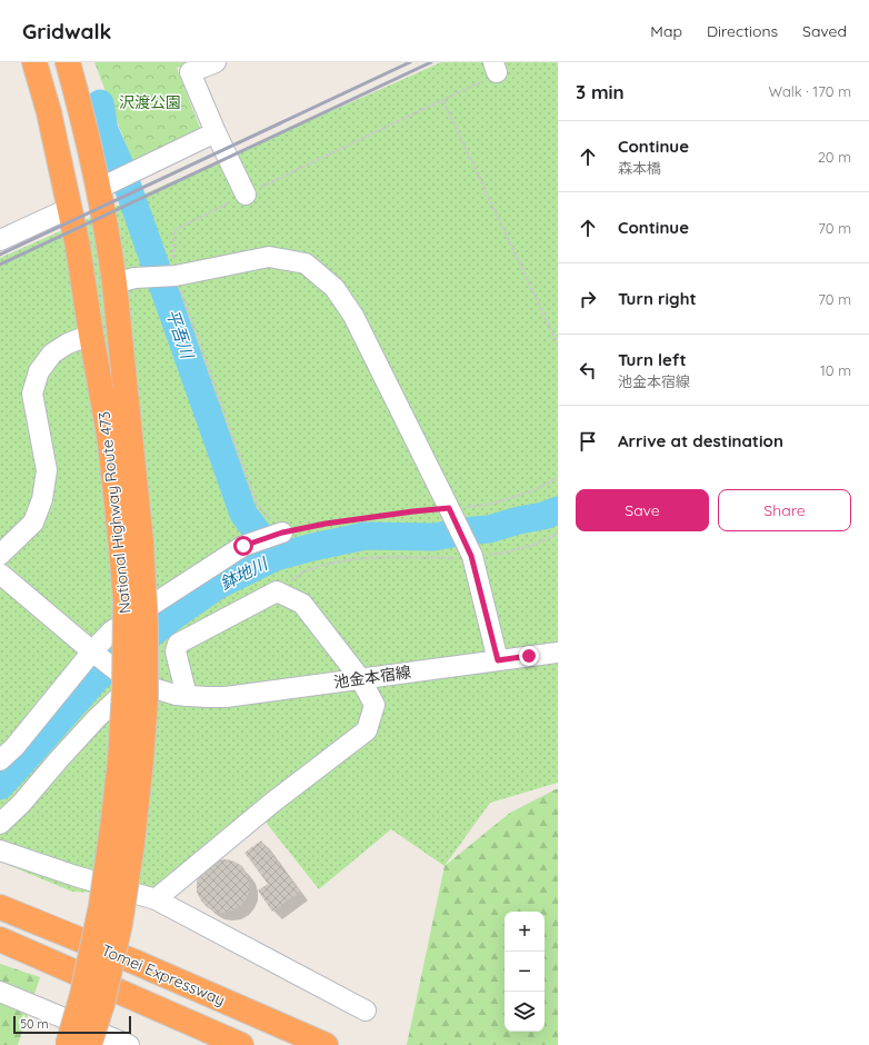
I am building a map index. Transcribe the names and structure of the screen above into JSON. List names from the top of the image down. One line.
{"streets":{"highway":["National Highway Route 473","Tomei Expressway"],"street":["池金本宿線"]},"water":["平吾川","鉢地川"],"parks":["沢渡公園"],"scale_bar":"50 m","page":{"header":"Gridwalk","nav":["Map","Directions","Saved"],"heading":["3 min","Walk · 170 m"],"list":[["Continue","森本橋","20 m"],["Continue","70 m"],["Turn right","70 m"],["Turn left","池金本宿線","10 m"],"Arrive at destination"],"buttons":["Save","Share"],"map_buttons":["+","−"],"scale":"50 m"}}
